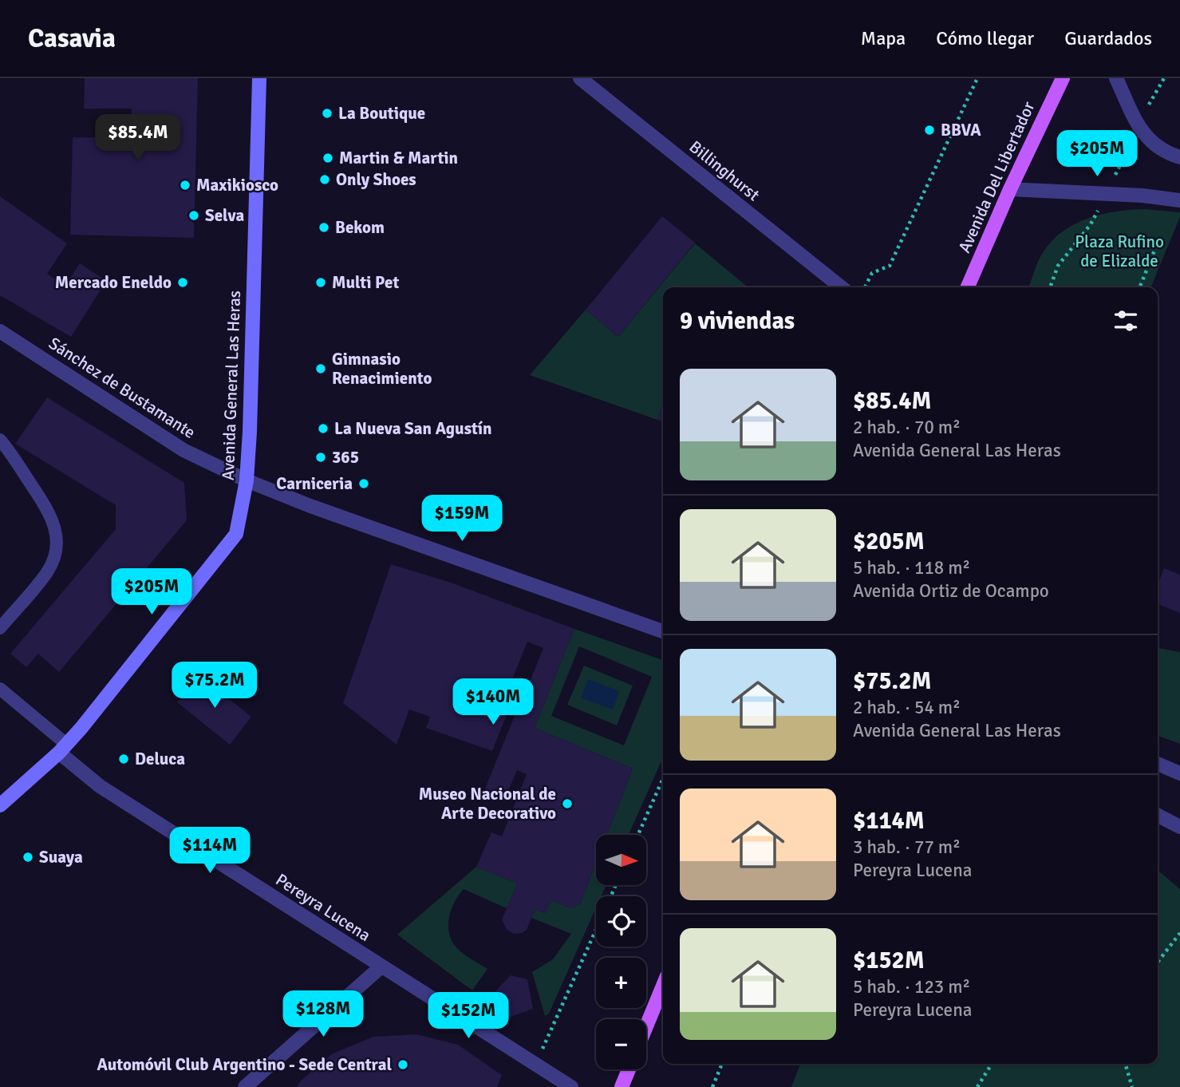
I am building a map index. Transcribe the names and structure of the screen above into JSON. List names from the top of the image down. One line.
{"streets":{"main road":["Avenida Del Libertador","Avenida General Las Heras"],"street":["Billinghurst","Sánchez de Bustamante","Pereyra Lucena"]},"crossings":[["Avenida General Las Heras","Sánchez de Bustamante"],["Avenida General Las Heras","Pereyra Lucena"]],"parks":["Plaza Rufino de Elizalde"],"places":["La Boutique","BBVA","Martin & Martin","Only Shoes","Maxikiosco","Selva","Bekom","Mercado Eneldo","Multi Pet","Gimnasio Renacimiento","La Nueva San Agustín","365","Carniceria","Deluca","Museo Nacional de Arte Decorativo","Suaya","Automóvil Club Argentino - Sede Central"],"north":"right","page":{"header":"Casavia","nav":["Mapa","Cómo llegar","Guardados"],"price":["$85.4M","$205M","$159M","$205M","$75.2M","$140M","$114M","$128M","$152M"],"heading":"9 viviendas","list":[{"name":"$85.4M","note":"2 hab. · 70 m² · Avenida General Las Heras"},{"name":"$205M","note":"5 hab. · 118 m² · Avenida Ortiz de Ocampo"},{"name":"$75.2M","note":"2 hab. · 54 m² · Avenida General Las Heras"},{"name":"$114M","note":"3 hab. · 77 m² · Pereyra Lucena"},{"name":"$152M","note":"5 hab. · 123 m² · Pereyra Lucena"}],"map_buttons":["+","−"]}}
